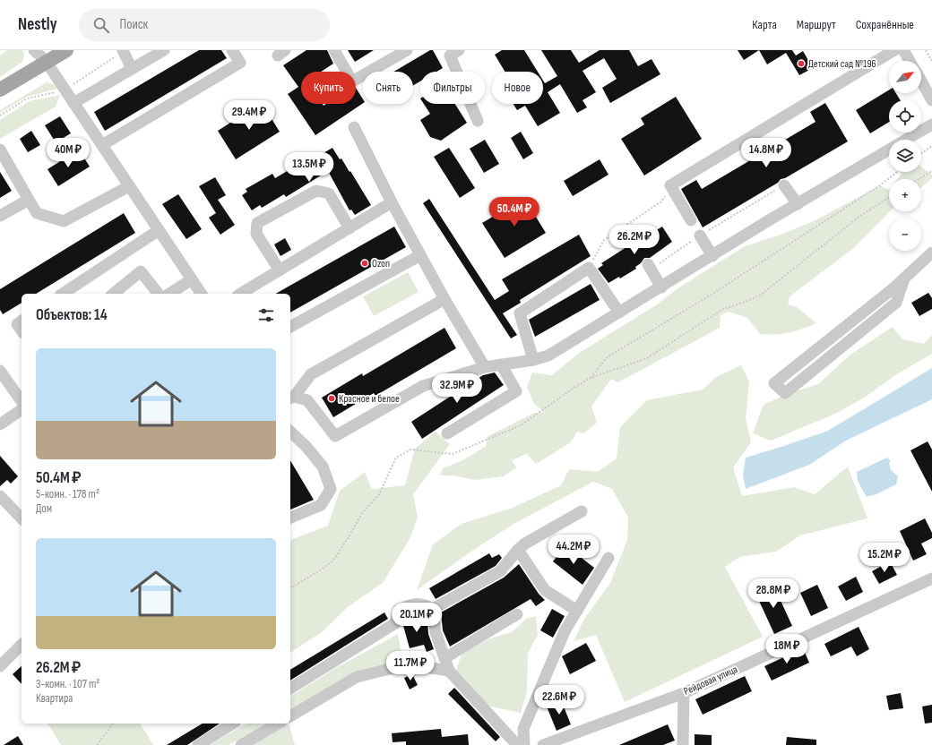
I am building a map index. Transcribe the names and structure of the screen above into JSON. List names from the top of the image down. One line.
{"streets":{"street":["Рейдовая улица"]},"places":["Детский сад №196","Ozon","Красное и белое"],"north":"top right","page":{"header":"Nestly","search":"Поиск","nav":["Карта","Маршрут","Сохранённые"],"map_buttons":["+","−"],"chip":["Купить","Снять","Фильтры","Новое"],"price":["29.4M ₽","40M ₽","14.8M ₽","13.5M ₽","50.4M ₽","26.2M ₽","32.9M ₽","44.2M ₽","15.2M ₽","28.8M ₽","20.1M ₽","18M ₽","11.7M ₽","22.6M ₽"],"heading":"Объектов: 14","list":[{"name":"50.4M ₽","note":"5-комн. · 178 m² · Дом"},{"name":"26.2M ₽","note":"3-комн. · 107 m² · Квартира"}]}}
